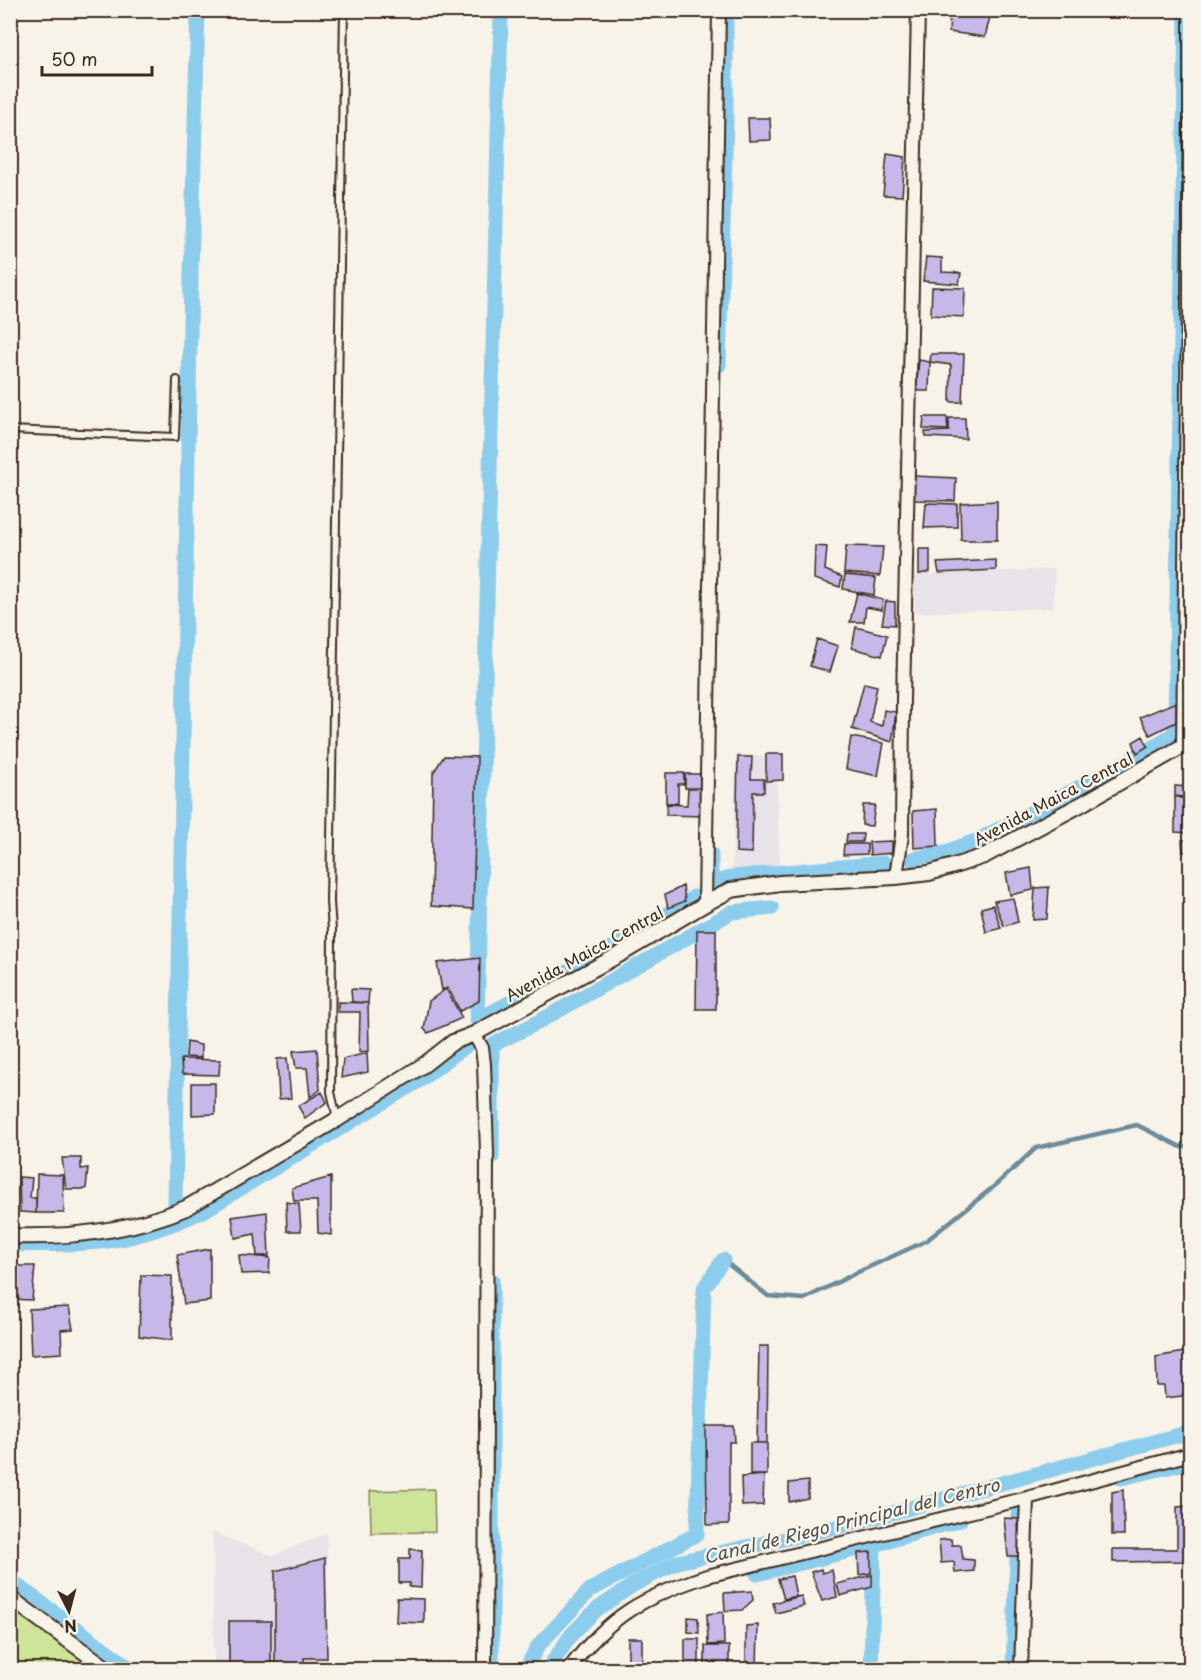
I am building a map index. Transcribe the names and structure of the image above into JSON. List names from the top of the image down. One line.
{"streets":{"street":["Avenida Maica Central"]},"water":["Canal de Riego Principal del Centro"],"scale_bar":"50 m","north":"bottom"}
